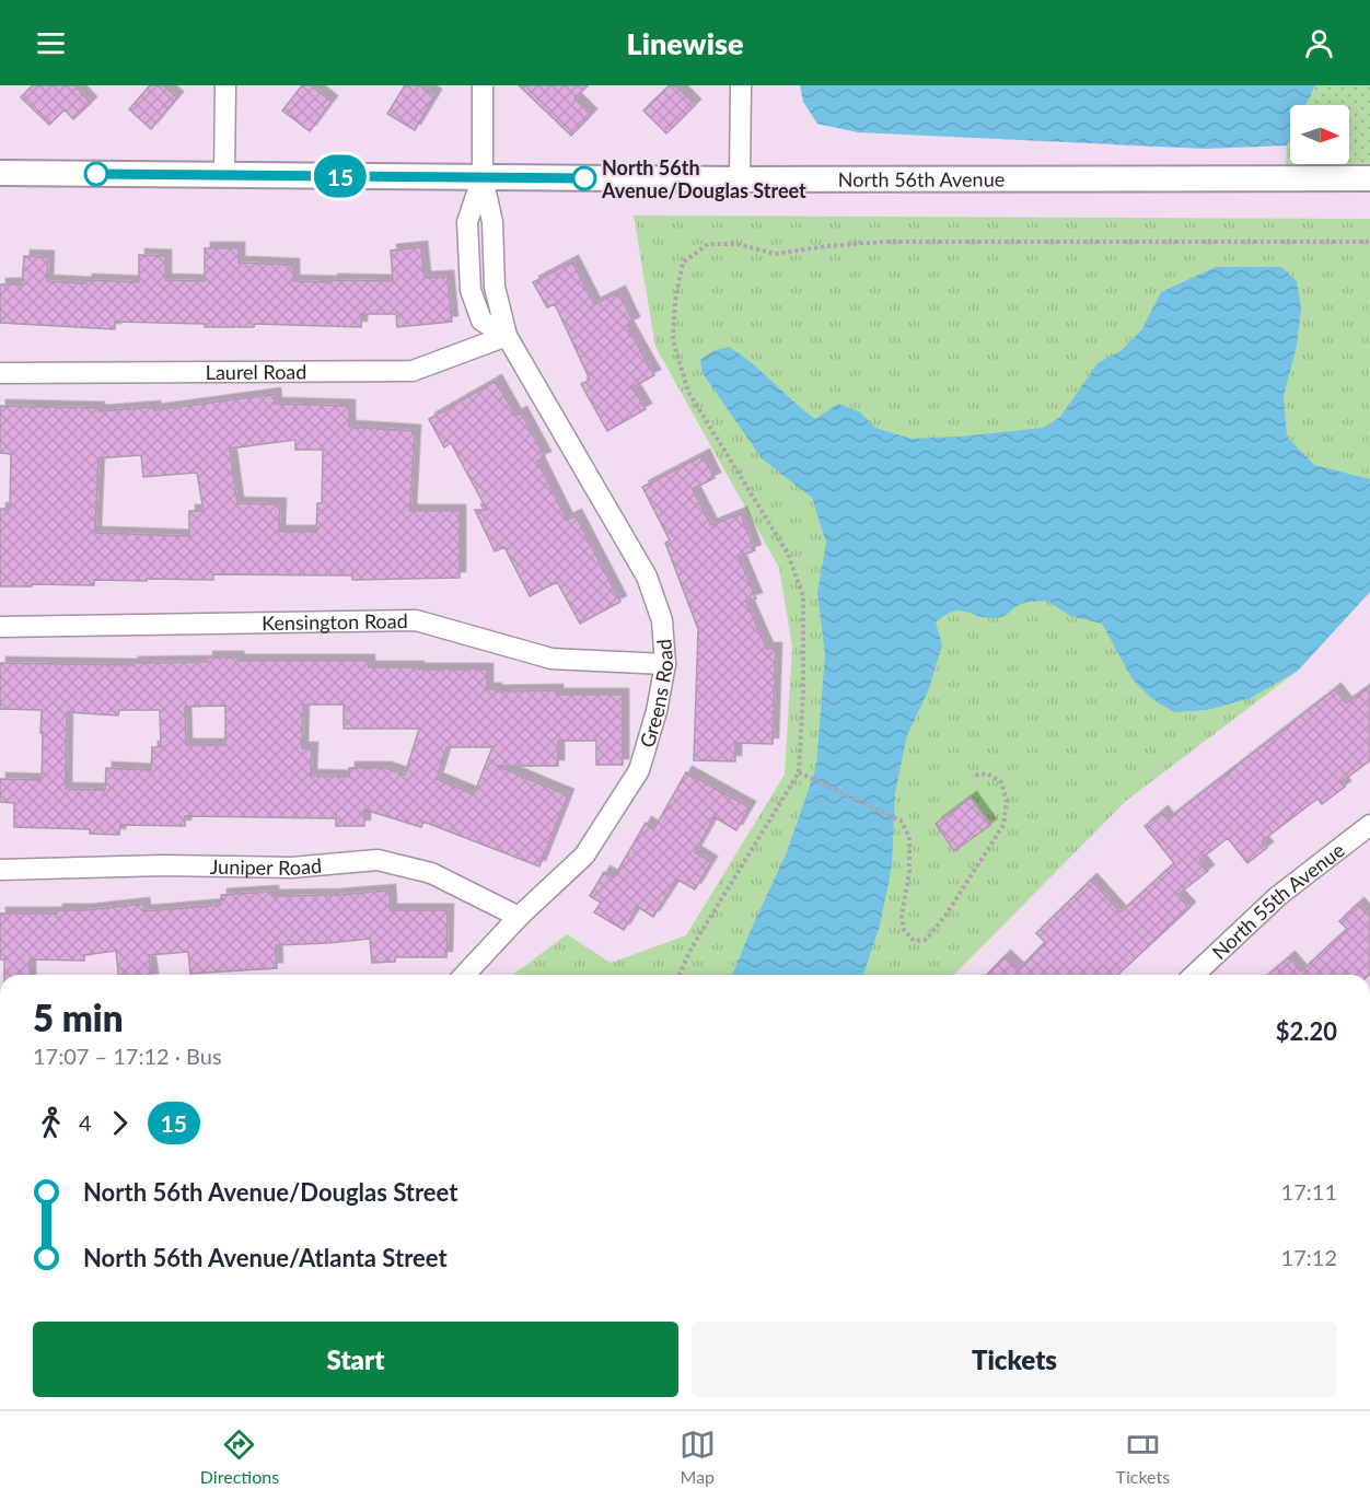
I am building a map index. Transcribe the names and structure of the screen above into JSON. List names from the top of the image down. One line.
{"streets":{"street":["North 56th Avenue","Laurel Road","Kensington Road","Greens Road","Juniper Road","North 55th Avenue"]},"crossings":[["North 56th Avenue","Greens Road"],["Laurel Road","Greens Road"],["Kensington Road","Greens Road"],["Greens Road","Juniper Road"]],"places":["North 56th Avenue/Douglas Street"],"lines":["bus line 15"],"north":"right","page":{"header":"Linewise","on_map":"15","heading":["5 min","17:07 – 17:12 · Bus","$2.20"],"legs":["4","15"],"list":[{"name":"North 56th Avenue/Douglas Street","value":"17:11"},{"name":"North 56th Avenue/Atlanta Street","value":"17:12"}],"buttons":["Start","Tickets"],"tabs":["Directions","Map","Tickets"]}}
